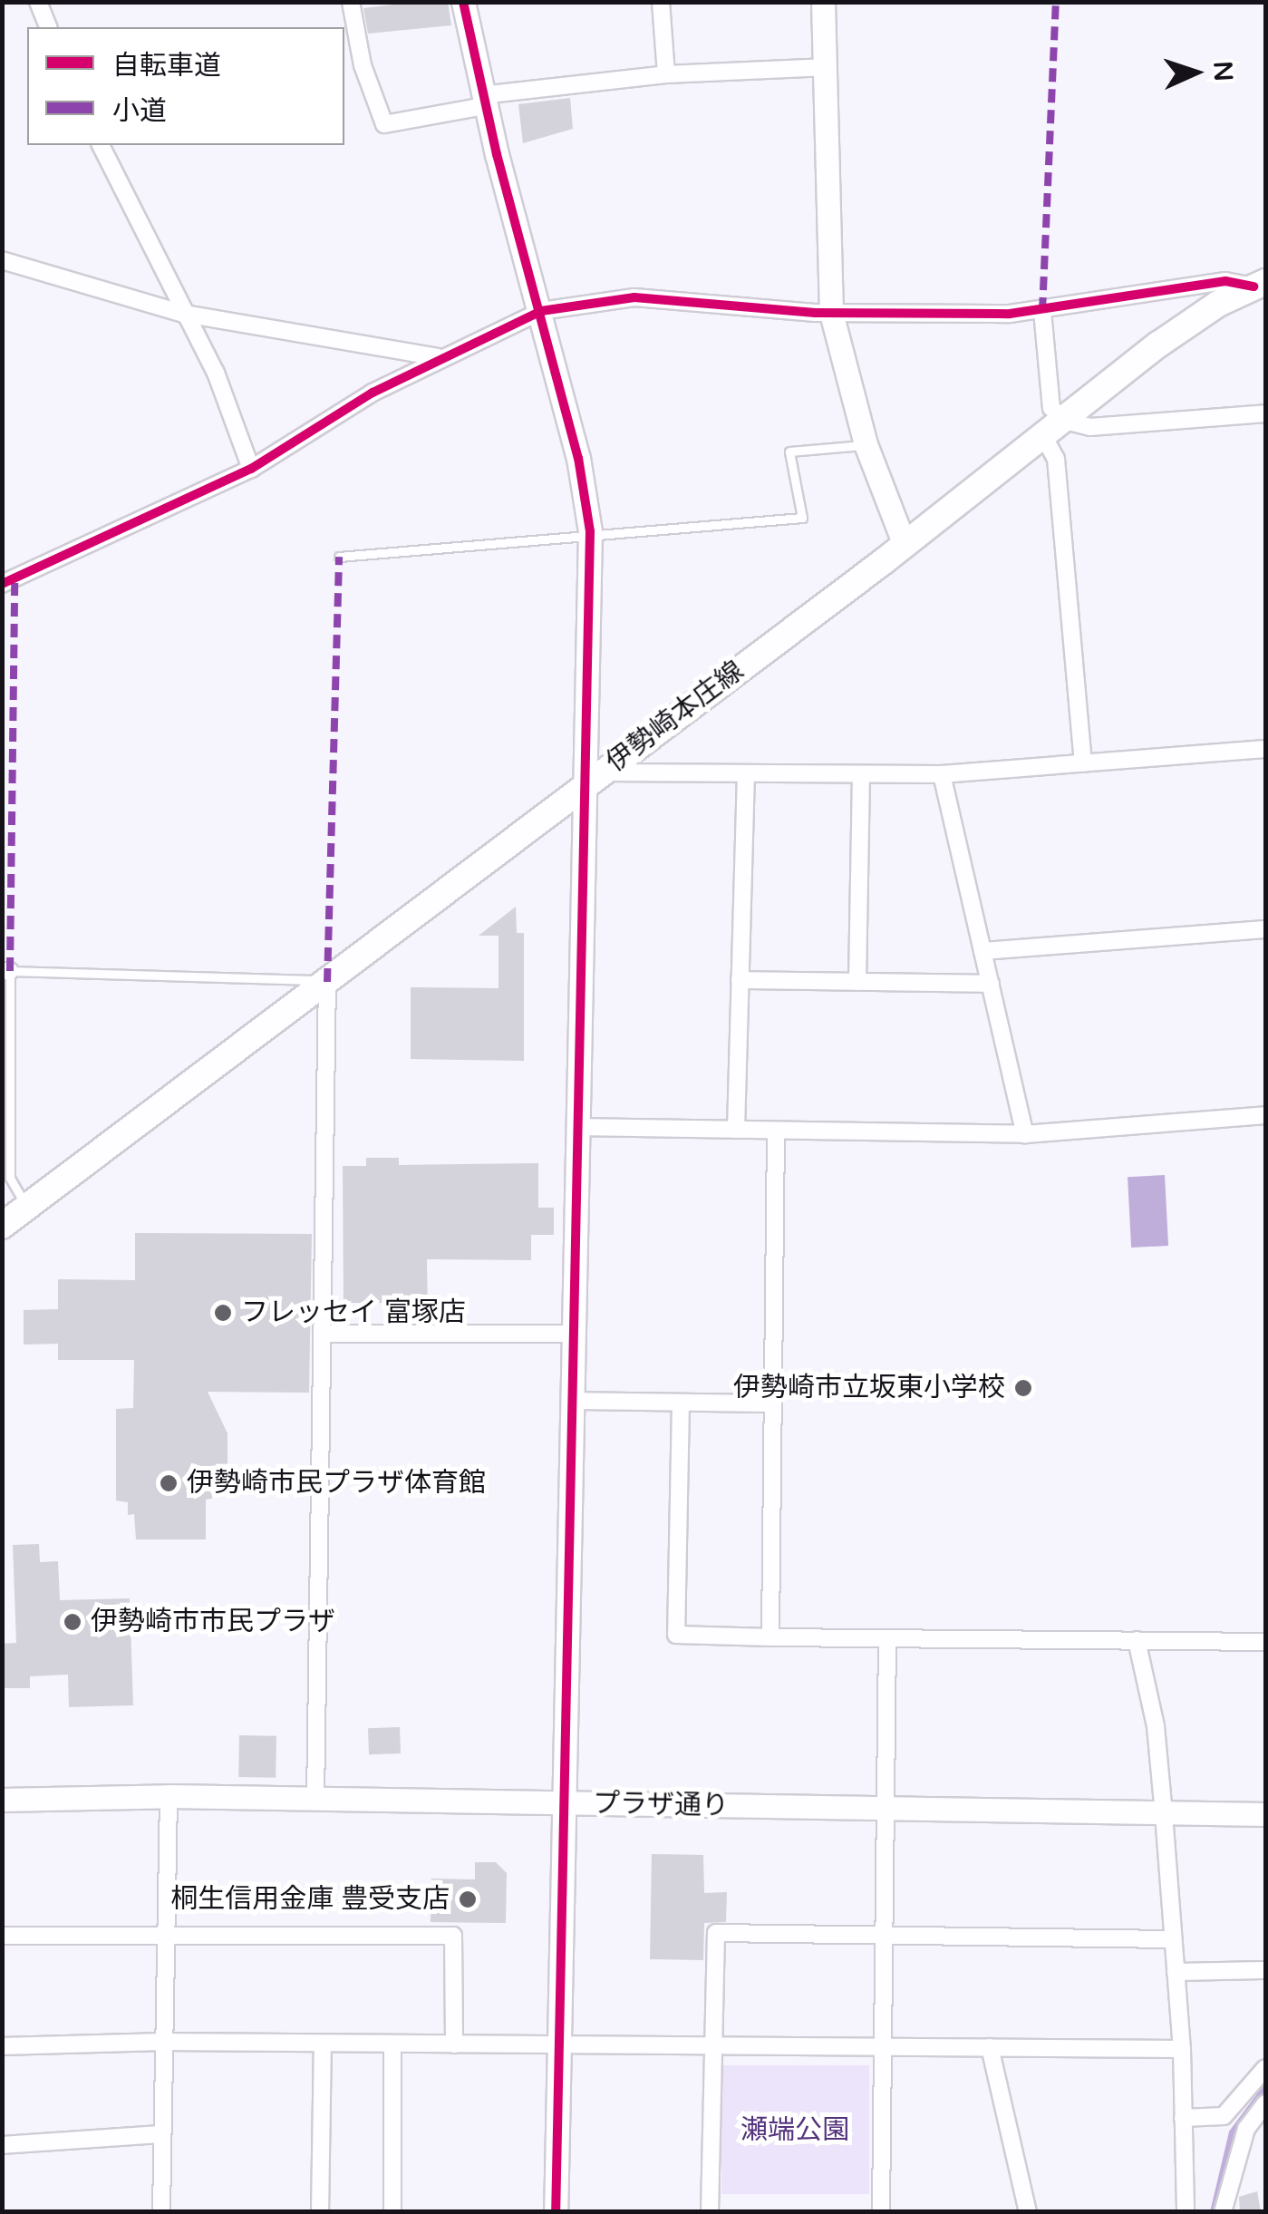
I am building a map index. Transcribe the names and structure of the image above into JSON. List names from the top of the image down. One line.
{"streets":{"main road":["伊勢崎本庄線"],"street":["プラザ通り"]},"parks":["瀬端公園"],"places":["フレッセイ 富塚店","伊勢崎市立坂東小学校","伊勢崎市民プラザ体育館","伊勢崎市市民プラザ","桐生信用金庫 豊受支店"],"legend":["自転車道","小道"],"north":"right"}
